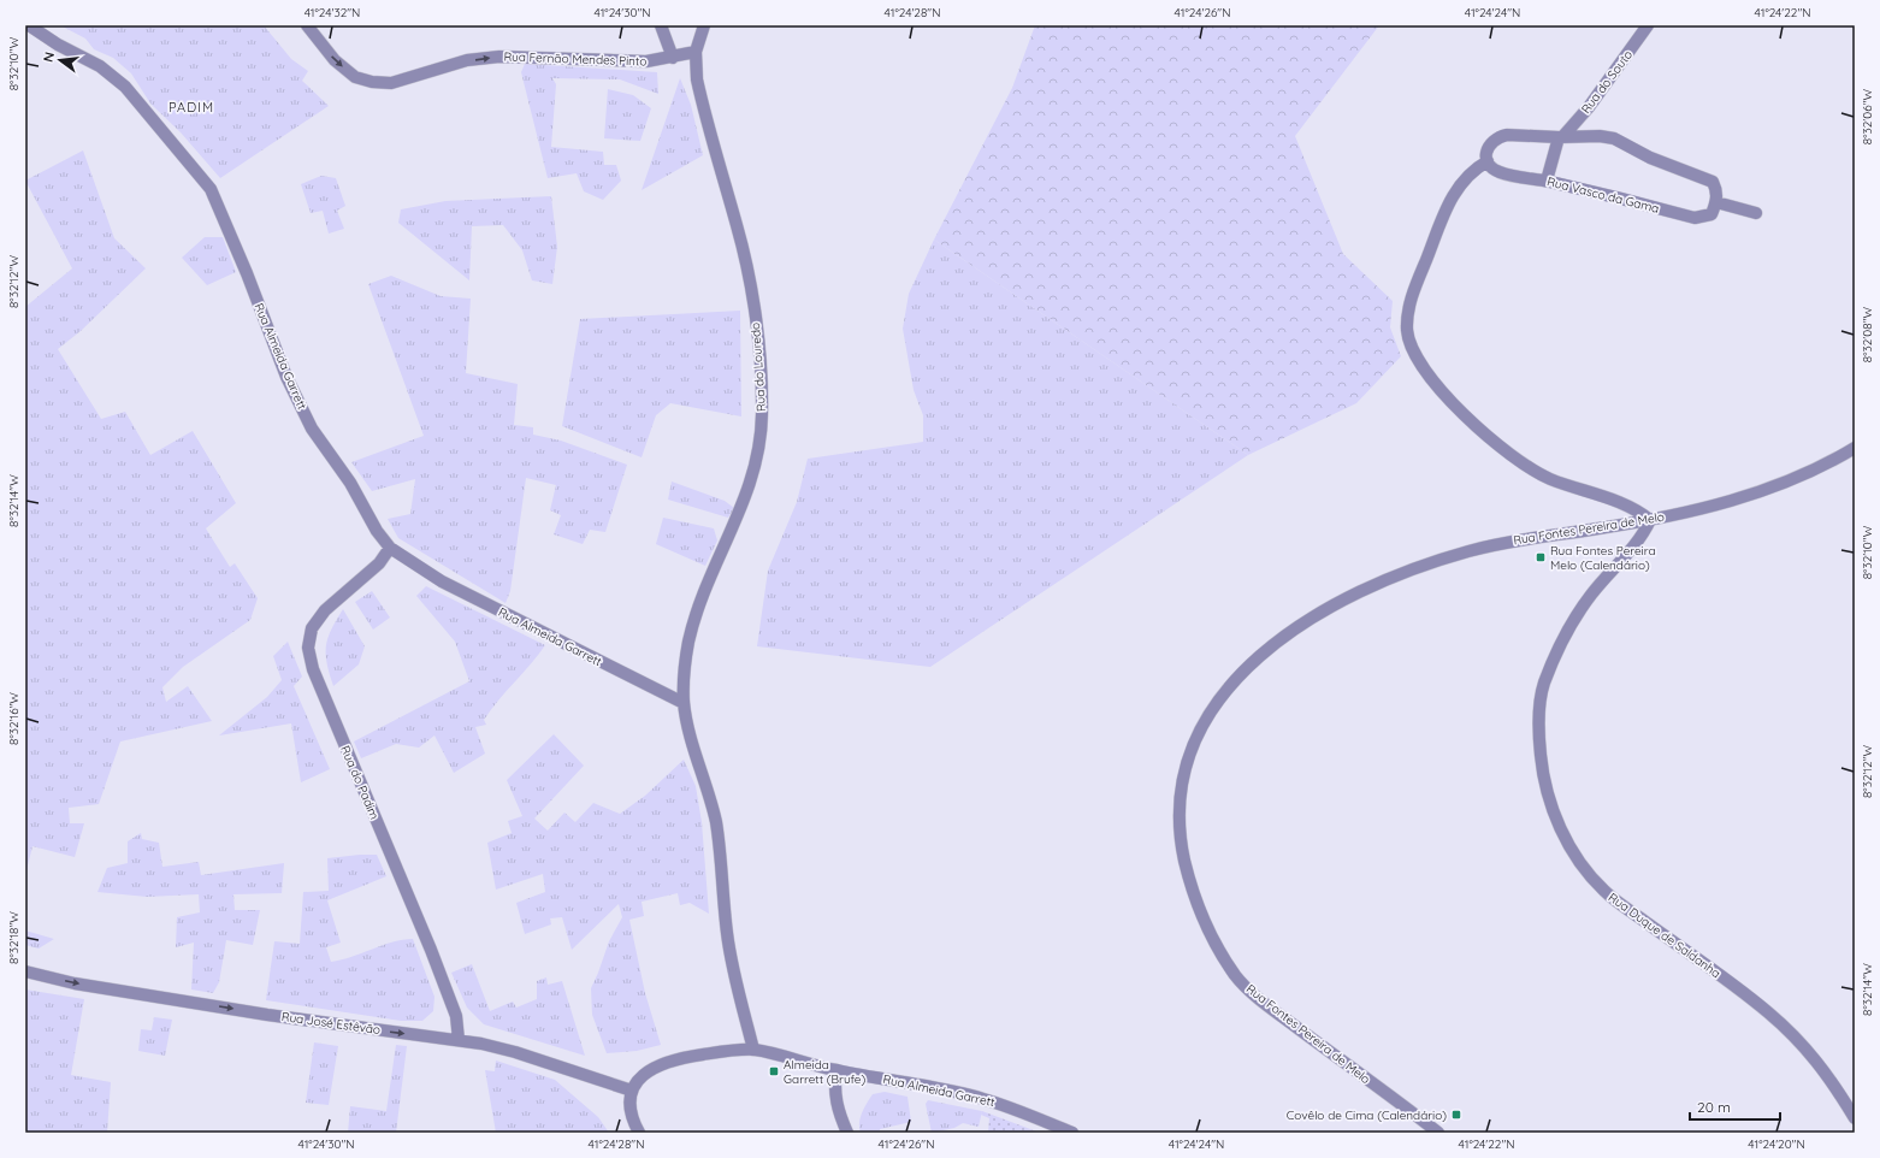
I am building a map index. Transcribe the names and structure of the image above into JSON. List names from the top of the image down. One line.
{"streets":{"street":["Rua Fernão Mendes Pinto","Rua do Souto","Rua Vasco da Gama","Rua Almeida Garrett","Rua do Louredo","Rua Fontes Pereira de Melo","Rua do Padim","Rua Duque de Saldanha","Rua José Estêvão"]},"crossings":[["Rua Fernão Mendes Pinto","Rua do Louredo"],["Rua do Souto","Rua Vasco da Gama"],["Rua Almeida Garrett","Rua do Louredo"],["Rua Almeida Garrett","Rua do Padim"],["Rua Almeida Garrett","Rua José Estêvão"],["Rua Fontes Pereira de Melo","Rua Duque de Saldanha"],["Rua do Padim","Rua José Estêvão"]],"one_way":["Rua Fernão Mendes Pinto","Rua José Estêvão"],"districts":["PADIM"],"places":{"transit":["Rua Fontes Pereira Melo (Calendário)","Almeida Garrett (Brufe)","Covêlo de Cima (Calendário)"]},"scale_bar":"20 m","north":"left","coordinates":["41°24'32\"N","41°24'30\"N","41°24'28\"N","41°24'26\"N","41°24'24\"N","41°24'22\"N","8°32'10\"W","8°32'06\"W","8°32'12\"W","8°32'08\"W","8°32'14\"W","8°32'16\"W","8°32'18\"W","41°24'20\"N"]}
